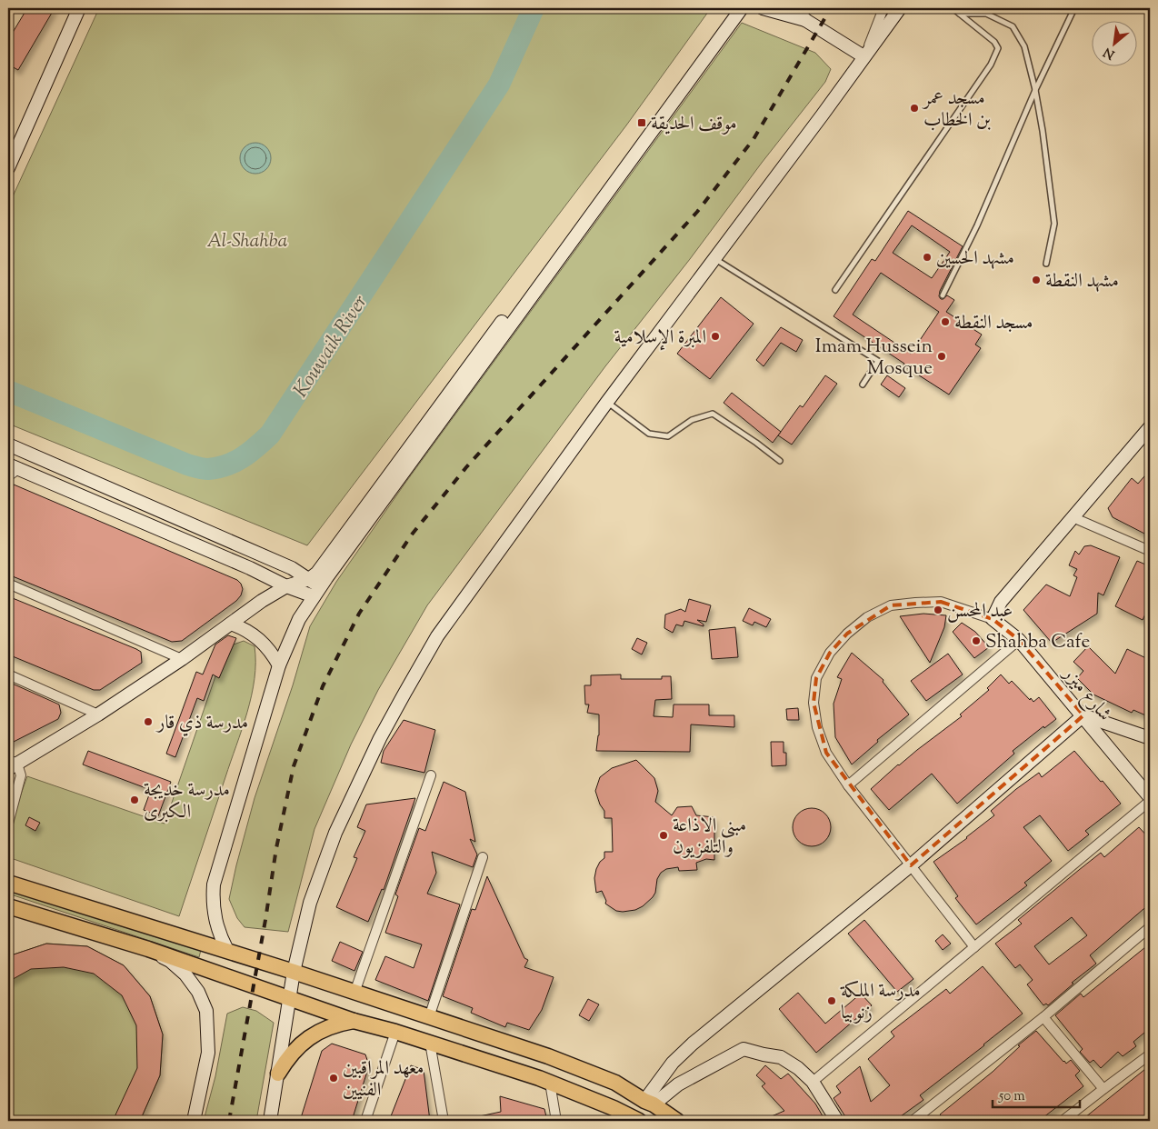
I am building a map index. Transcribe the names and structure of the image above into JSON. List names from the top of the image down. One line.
{"streets":{"main road":["شارع ميزر"]},"water":["Kouwaik River"],"parks":["Al-Shahba"],"places":{"other":["مسجد عمر بن الخطاب","مشهد الحسين","مشهد النقطة","مسجد النقطة","المبرة الإسلامية","Imam Hussein Mosque","عبد المحسن","Shahba Cafe","مدرسة ذي قار","مدرسة خديجة الكبرى","مبنى الاذاعة والتلفزيون","مدرسة الملكة زنوبيا","معهد المراقبين الفنيين"],"transit":["موقف الحديقة"]},"scale_bar":"50 m","north":"bottom left"}
